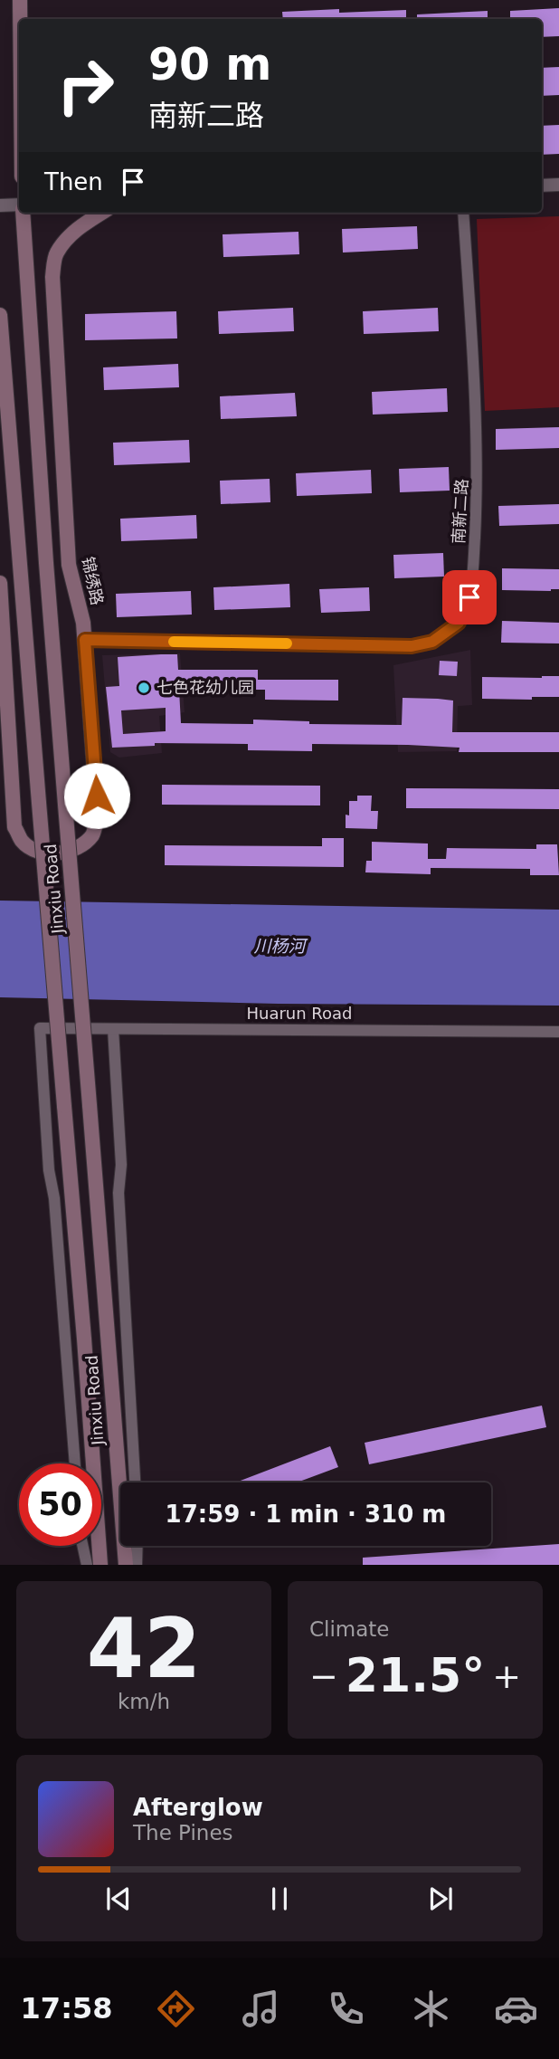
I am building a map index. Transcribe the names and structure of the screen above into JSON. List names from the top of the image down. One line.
{"streets":{"main road":["锦绣路","Jinxiu Road"],"street":["南新二路","Huarun Road"]},"crossings":[["南新二路","锦绣路"]],"water":["川杨河"],"places":["七色花幼儿园"],"page":{"turn":["90 m","南新二路"],"then":"Then","limit":"50","trip":"17:59 · 1 min · 310 m","tile":[["42","km/h"],"Climate"],"heat":["−","21.5°","+"],"song":["Afterglow","The Pines"],"tabs":"17:58"}}
